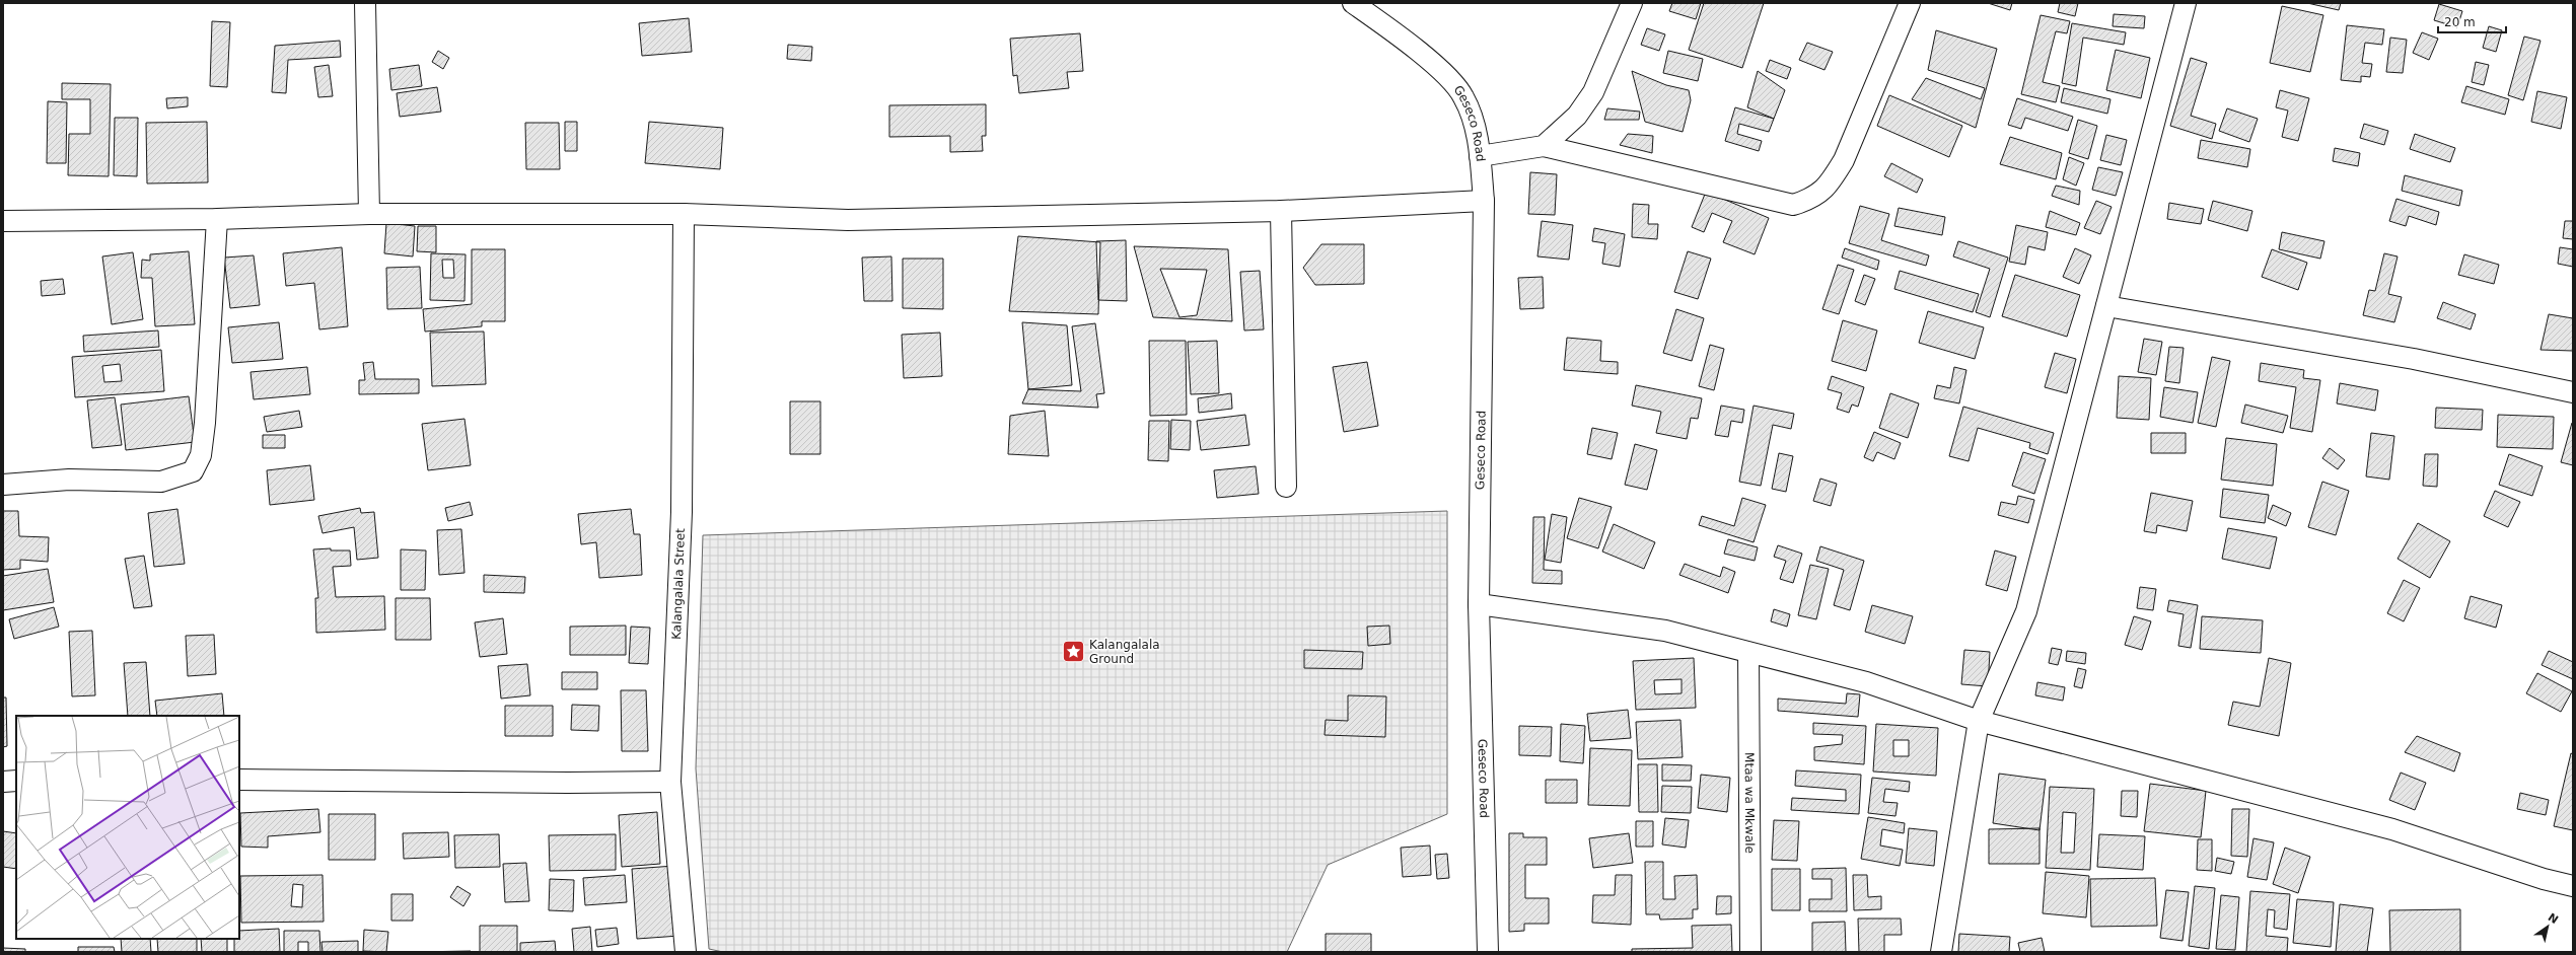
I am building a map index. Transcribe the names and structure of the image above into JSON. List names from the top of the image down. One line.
{"streets":{"street":["Geseco Road","Kalangalala Street","Mtaa wa Mkwale"]},"places":{"place":["Kalangalala Ground"]},"scale_bar":"20 m","north":"top right"}
